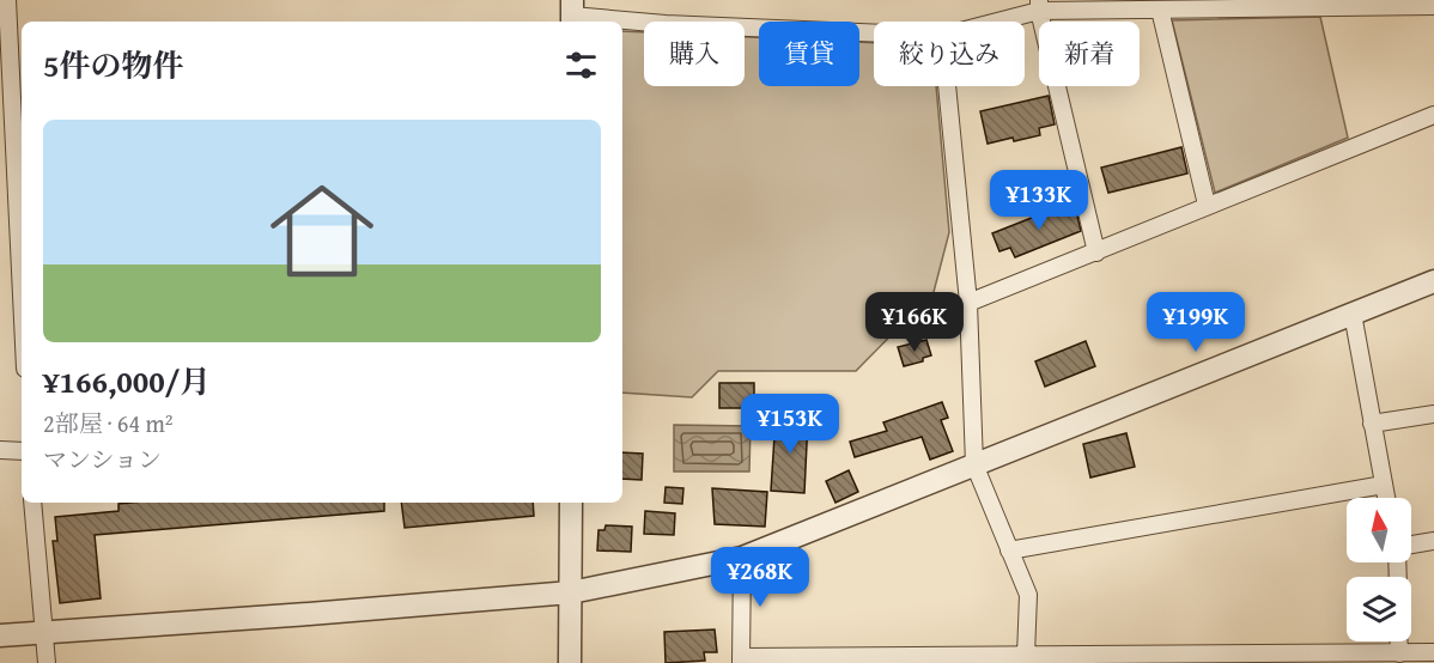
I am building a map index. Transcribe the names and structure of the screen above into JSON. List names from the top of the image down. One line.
{"north":"top","page":{"chip":["購入","賃貸","絞り込み","新着"],"heading":"5件の物件","list":[{"name":"¥166,000/月","note":"2部屋 · 64 m² · マンション"}],"price":["¥133K","¥166K","¥199K","¥153K","¥268K"]}}
